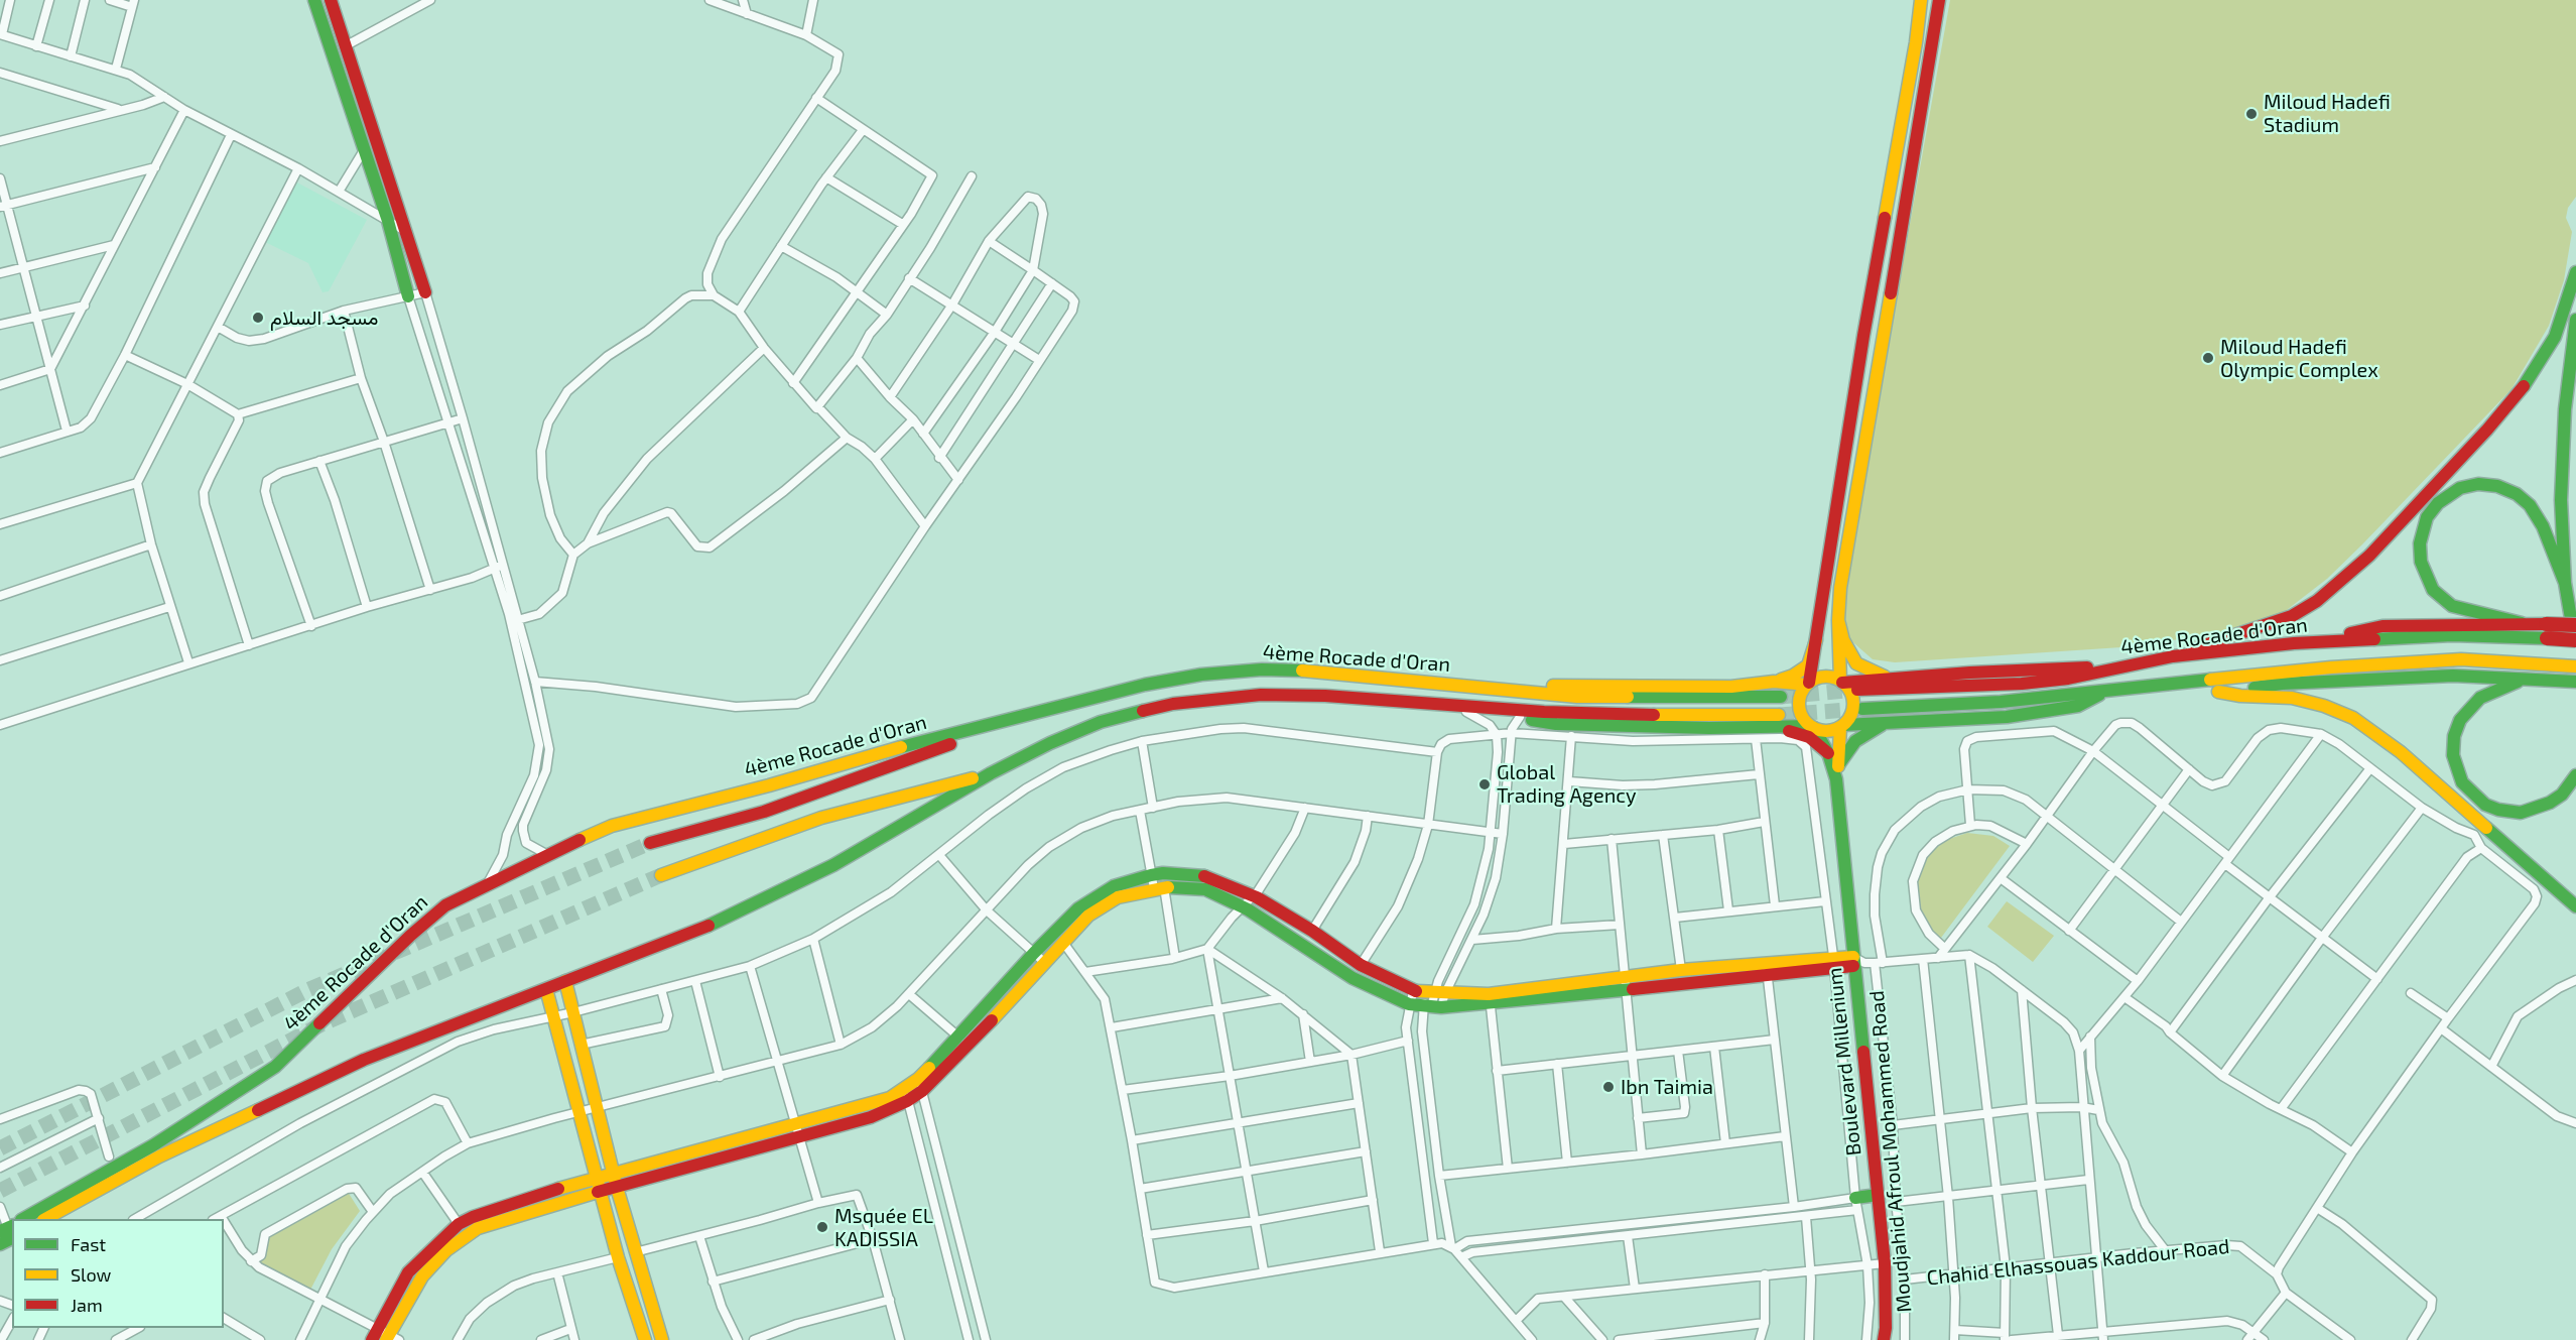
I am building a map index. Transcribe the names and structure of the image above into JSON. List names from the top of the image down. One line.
{"streets":{"main road":["4ème Rocade d'Oran","Boulevard Millenium"],"street":["Moudjahid Afroul Mohammed Road","Chahid Elhassouas Kaddour Road"]},"crossings":[["Boulevard Millenium","Moudjahid Afroul Mohammed Road"],["Moudjahid Afroul Mohammed Road","Chahid Elhassouas Kaddour Road"]],"places":["Miloud Hadefi Stadium","مسجد السلام","Miloud Hadefi Olympic Complex","Global Trading Agency","Ibn Taimia","Msquée EL KADISSIA"],"legend":["Fast","Slow","Jam"]}
